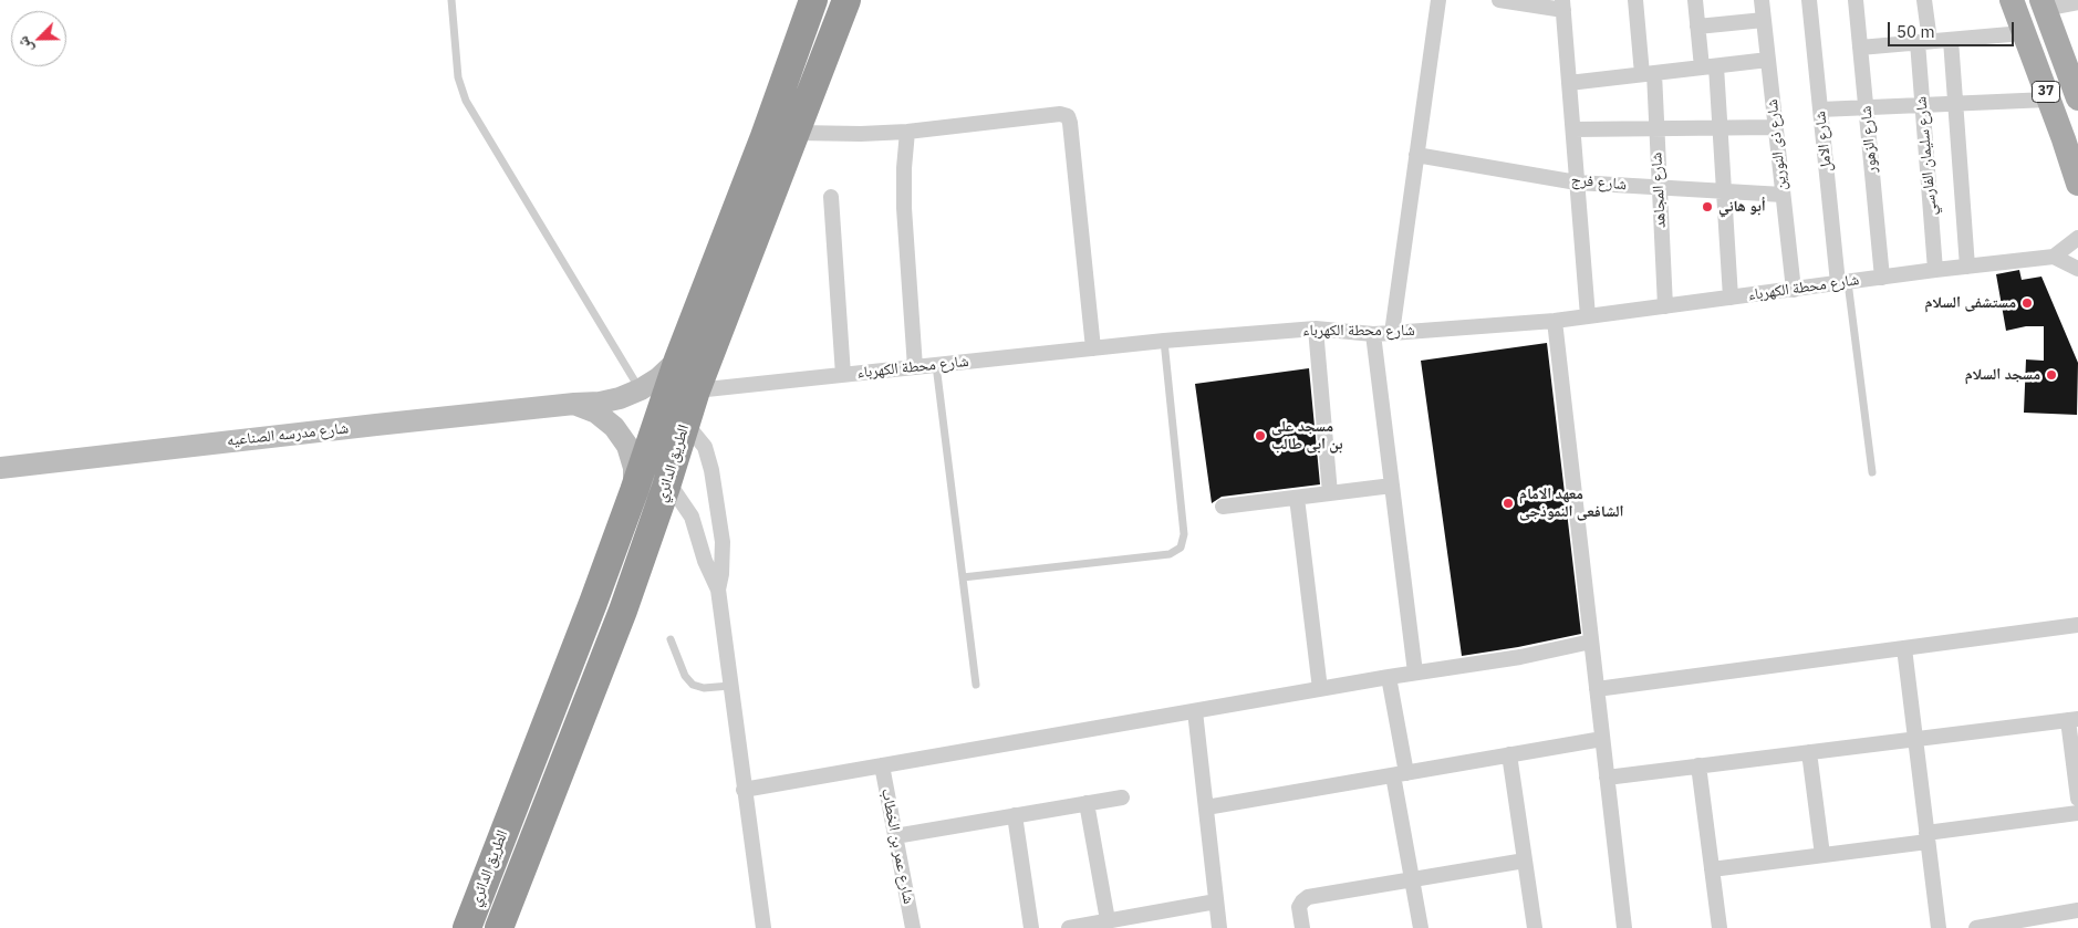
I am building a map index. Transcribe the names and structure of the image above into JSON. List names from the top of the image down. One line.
{"streets":{"highway":["الطريق الدائري"],"main road":["37"],"street":["شارع الزهور","شارع الامل","شارع ذى النورين","شارع سليمان الفارسي","شارع فرج","شارع المجاهد","شارع محطة الكهرباء","شارع مدرسه الصناعيه","شارع عمر بن الخطاب"]},"crossings":[["شارع الزهور","شارع محطة الكهرباء"],["شارع الامل","شارع محطة الكهرباء"],["شارع ذى النورين","شارع فرج"],["شارع ذى النورين","شارع محطة الكهرباء"],["شارع سليمان الفارسي","شارع محطة الكهرباء"],["شارع فرج","شارع المجاهد"],["شارع المجاهد","شارع محطة الكهرباء"],["شارع محطة الكهرباء","الطريق الدائري"],["شارع مدرسه الصناعيه","الطريق الدائري"]],"places":["أبو هاني","مستشفى السلام","مسجد السلام","مسجد على بن ابى طالب","معهد الامام الشافعى النموذجى"],"scale_bar":"50 m","north":"bottom left"}
